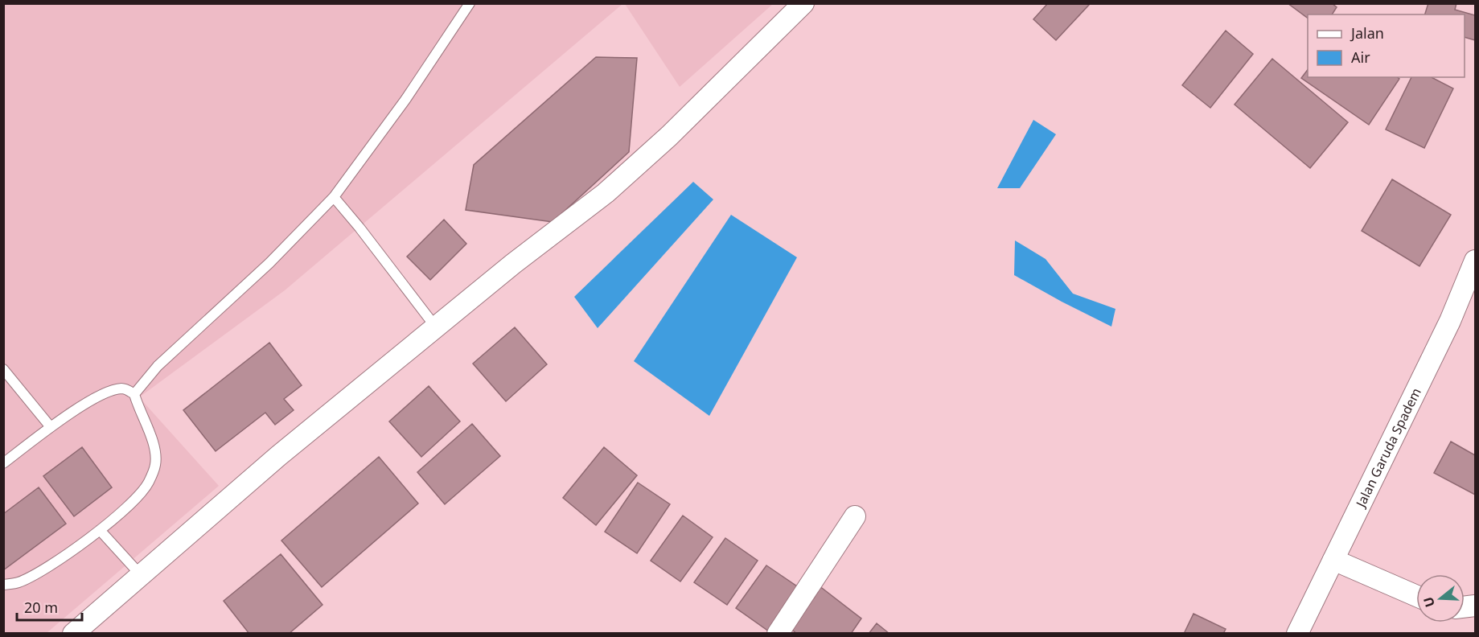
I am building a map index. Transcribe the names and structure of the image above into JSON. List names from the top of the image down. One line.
{"streets":{"street":["Jalan Garuda Spadem"]},"legend":["Jalan","Air"],"scale_bar":"20 m","north":"left"}
